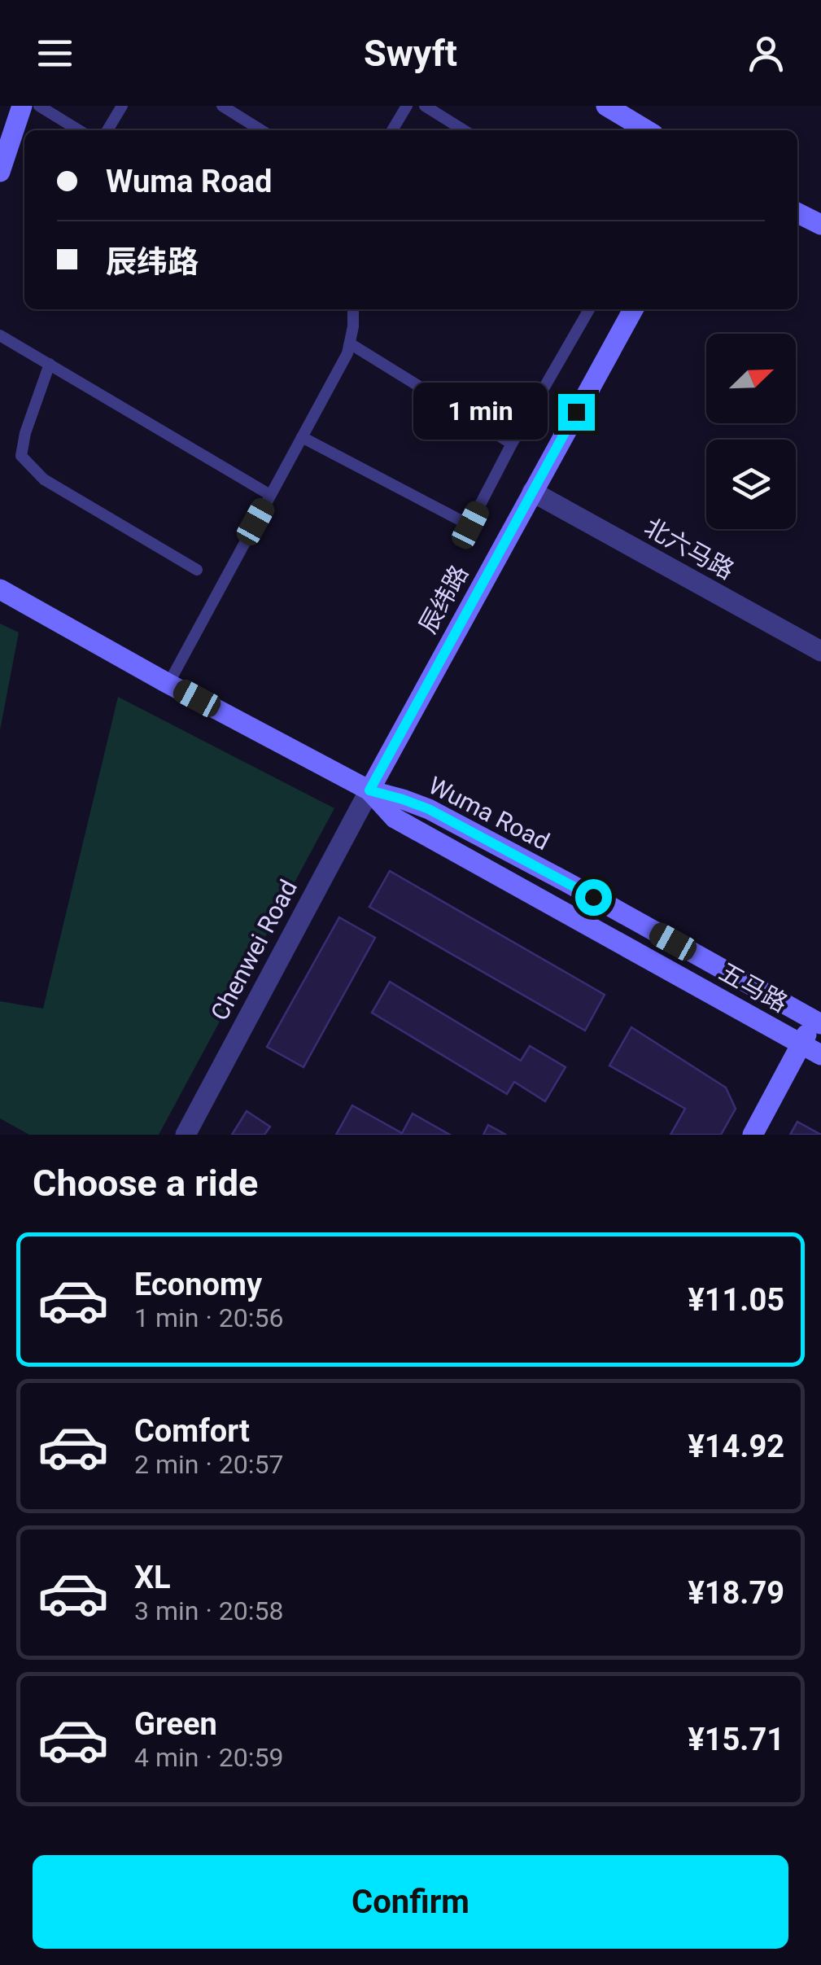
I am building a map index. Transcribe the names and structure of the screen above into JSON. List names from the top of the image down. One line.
{"streets":{"main road":["辰纬路","Wuma Road","五马路"],"street":["北六马路","Chenwei Road"]},"crossings":[["北六马路","辰纬路"],["辰纬路","Wuma Road"],["辰纬路","Chenwei Road"],["辰纬路","五马路"],["Wuma Road","Chenwei Road"],["Wuma Road","五马路"],["Chenwei Road","五马路"]],"north":"top right","page":{"header":"Swyft","banner":["Wuma Road","辰纬路"],"bubble":"1 min","heading":"Choose a ride","list":[{"name":"Economy","note":"1 min · 20:56","value":"¥11.05"},{"name":"Comfort","note":"2 min · 20:57","value":"¥14.92"},{"name":"XL","note":"3 min · 20:58","value":"¥18.79"},{"name":"Green","note":"4 min · 20:59","value":"¥15.71"}],"buttons":"Confirm"}}
